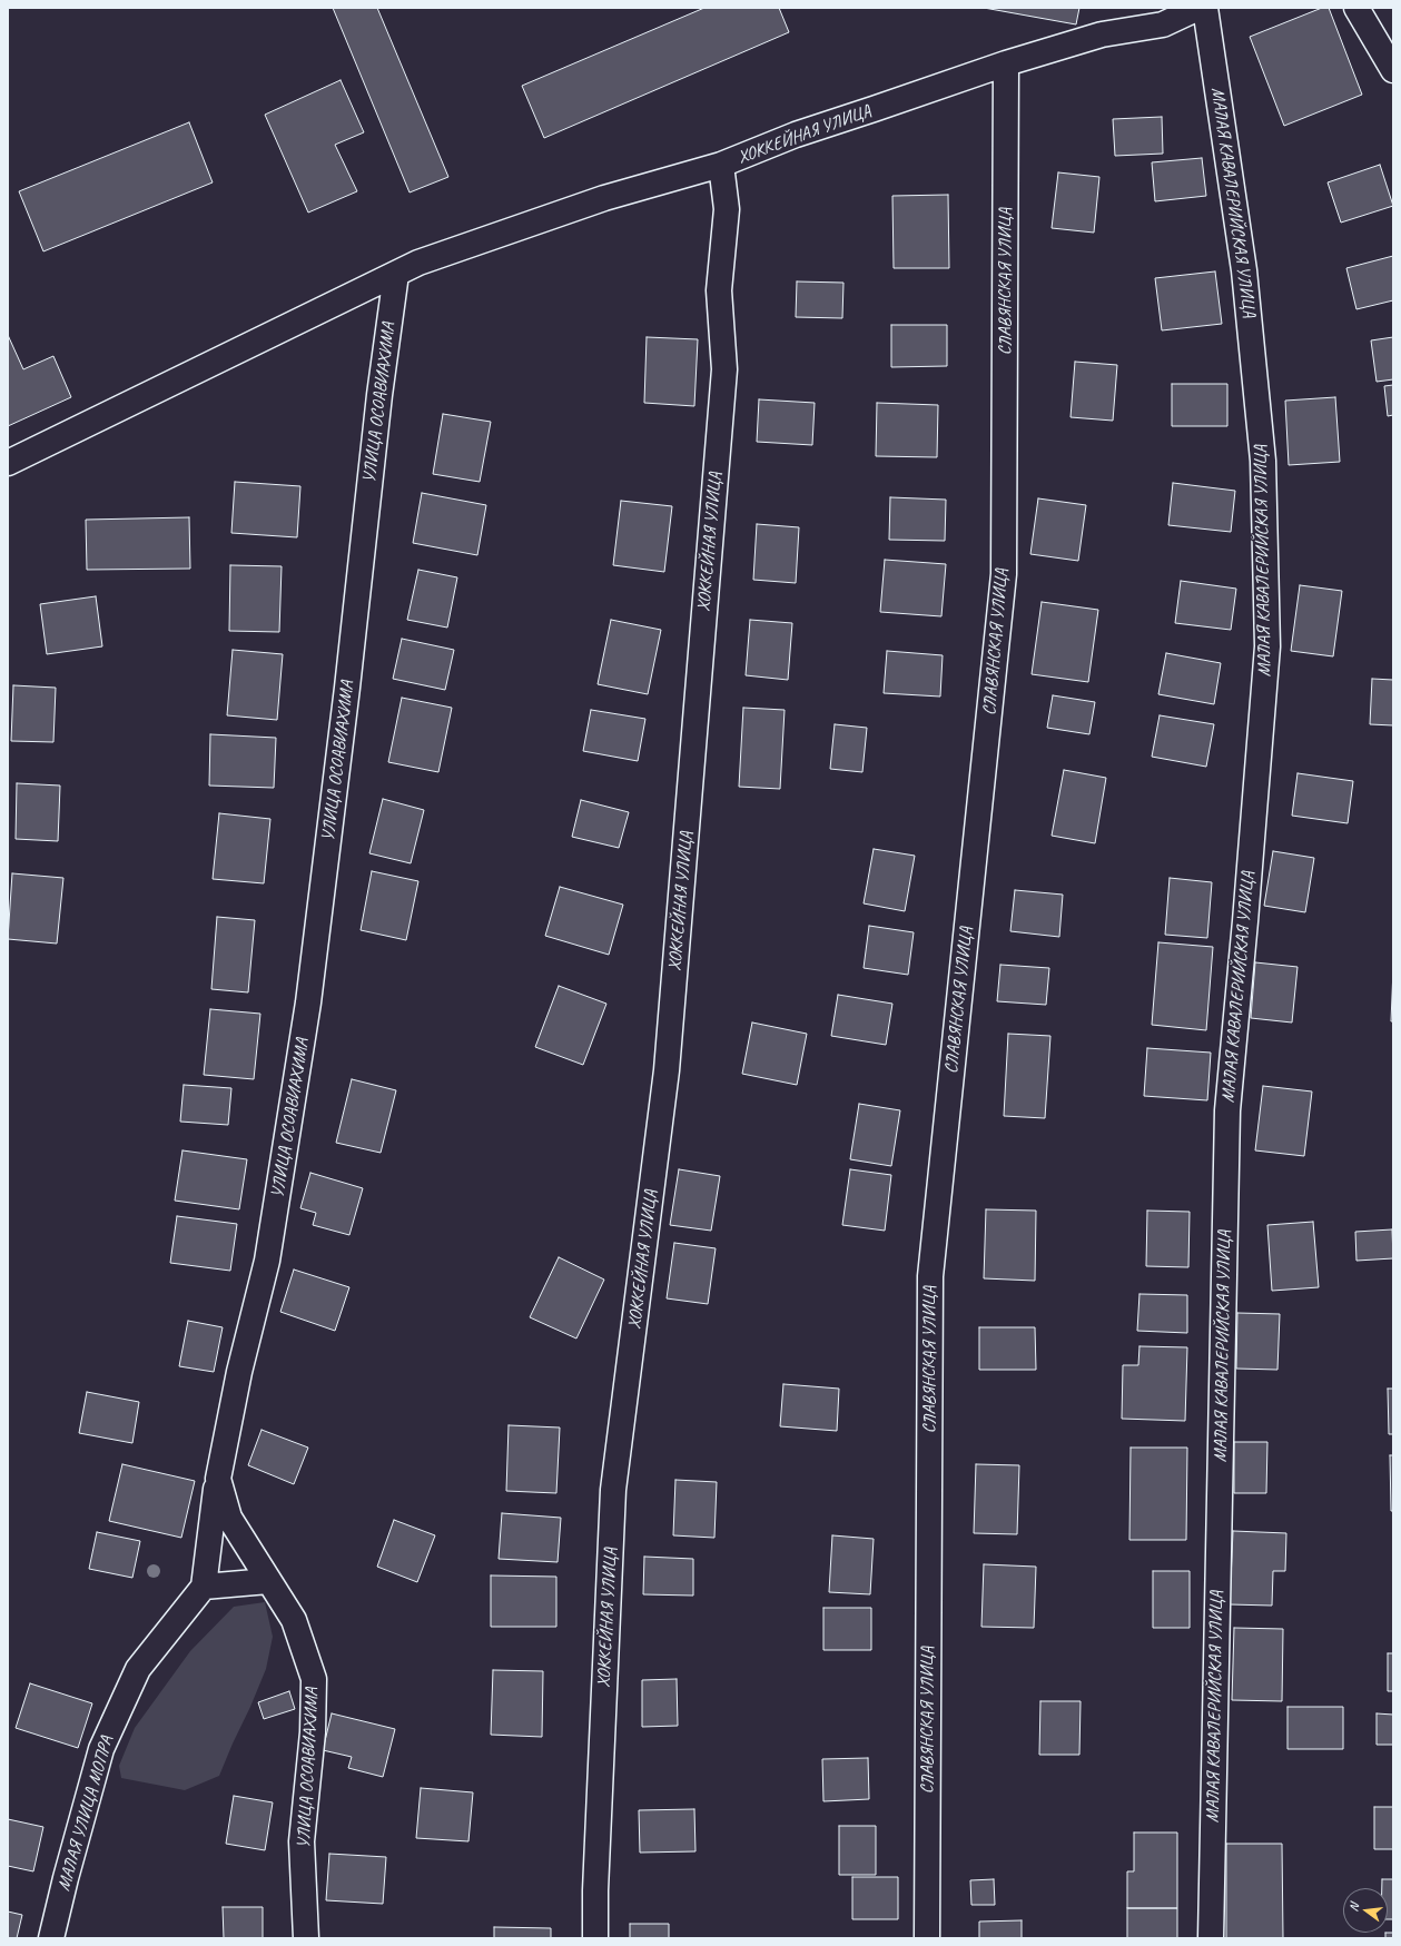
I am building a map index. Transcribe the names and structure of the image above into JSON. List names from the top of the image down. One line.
{"streets":{"street":["ХОККЕЙНАЯ УЛИЦА","МАЛАЯ КАВАЛЕРИЙСКАЯ УЛИЦА","СЛАВЯНСКАЯ УЛИЦА","УЛИЦА ОСОАВИАХИМА","МАЛАЯ УЛИЦА МОПРА"]},"crossings":[["ХОККЕЙНАЯ УЛИЦА","СЛАВЯНСКАЯ УЛИЦА"]],"north":"left"}
